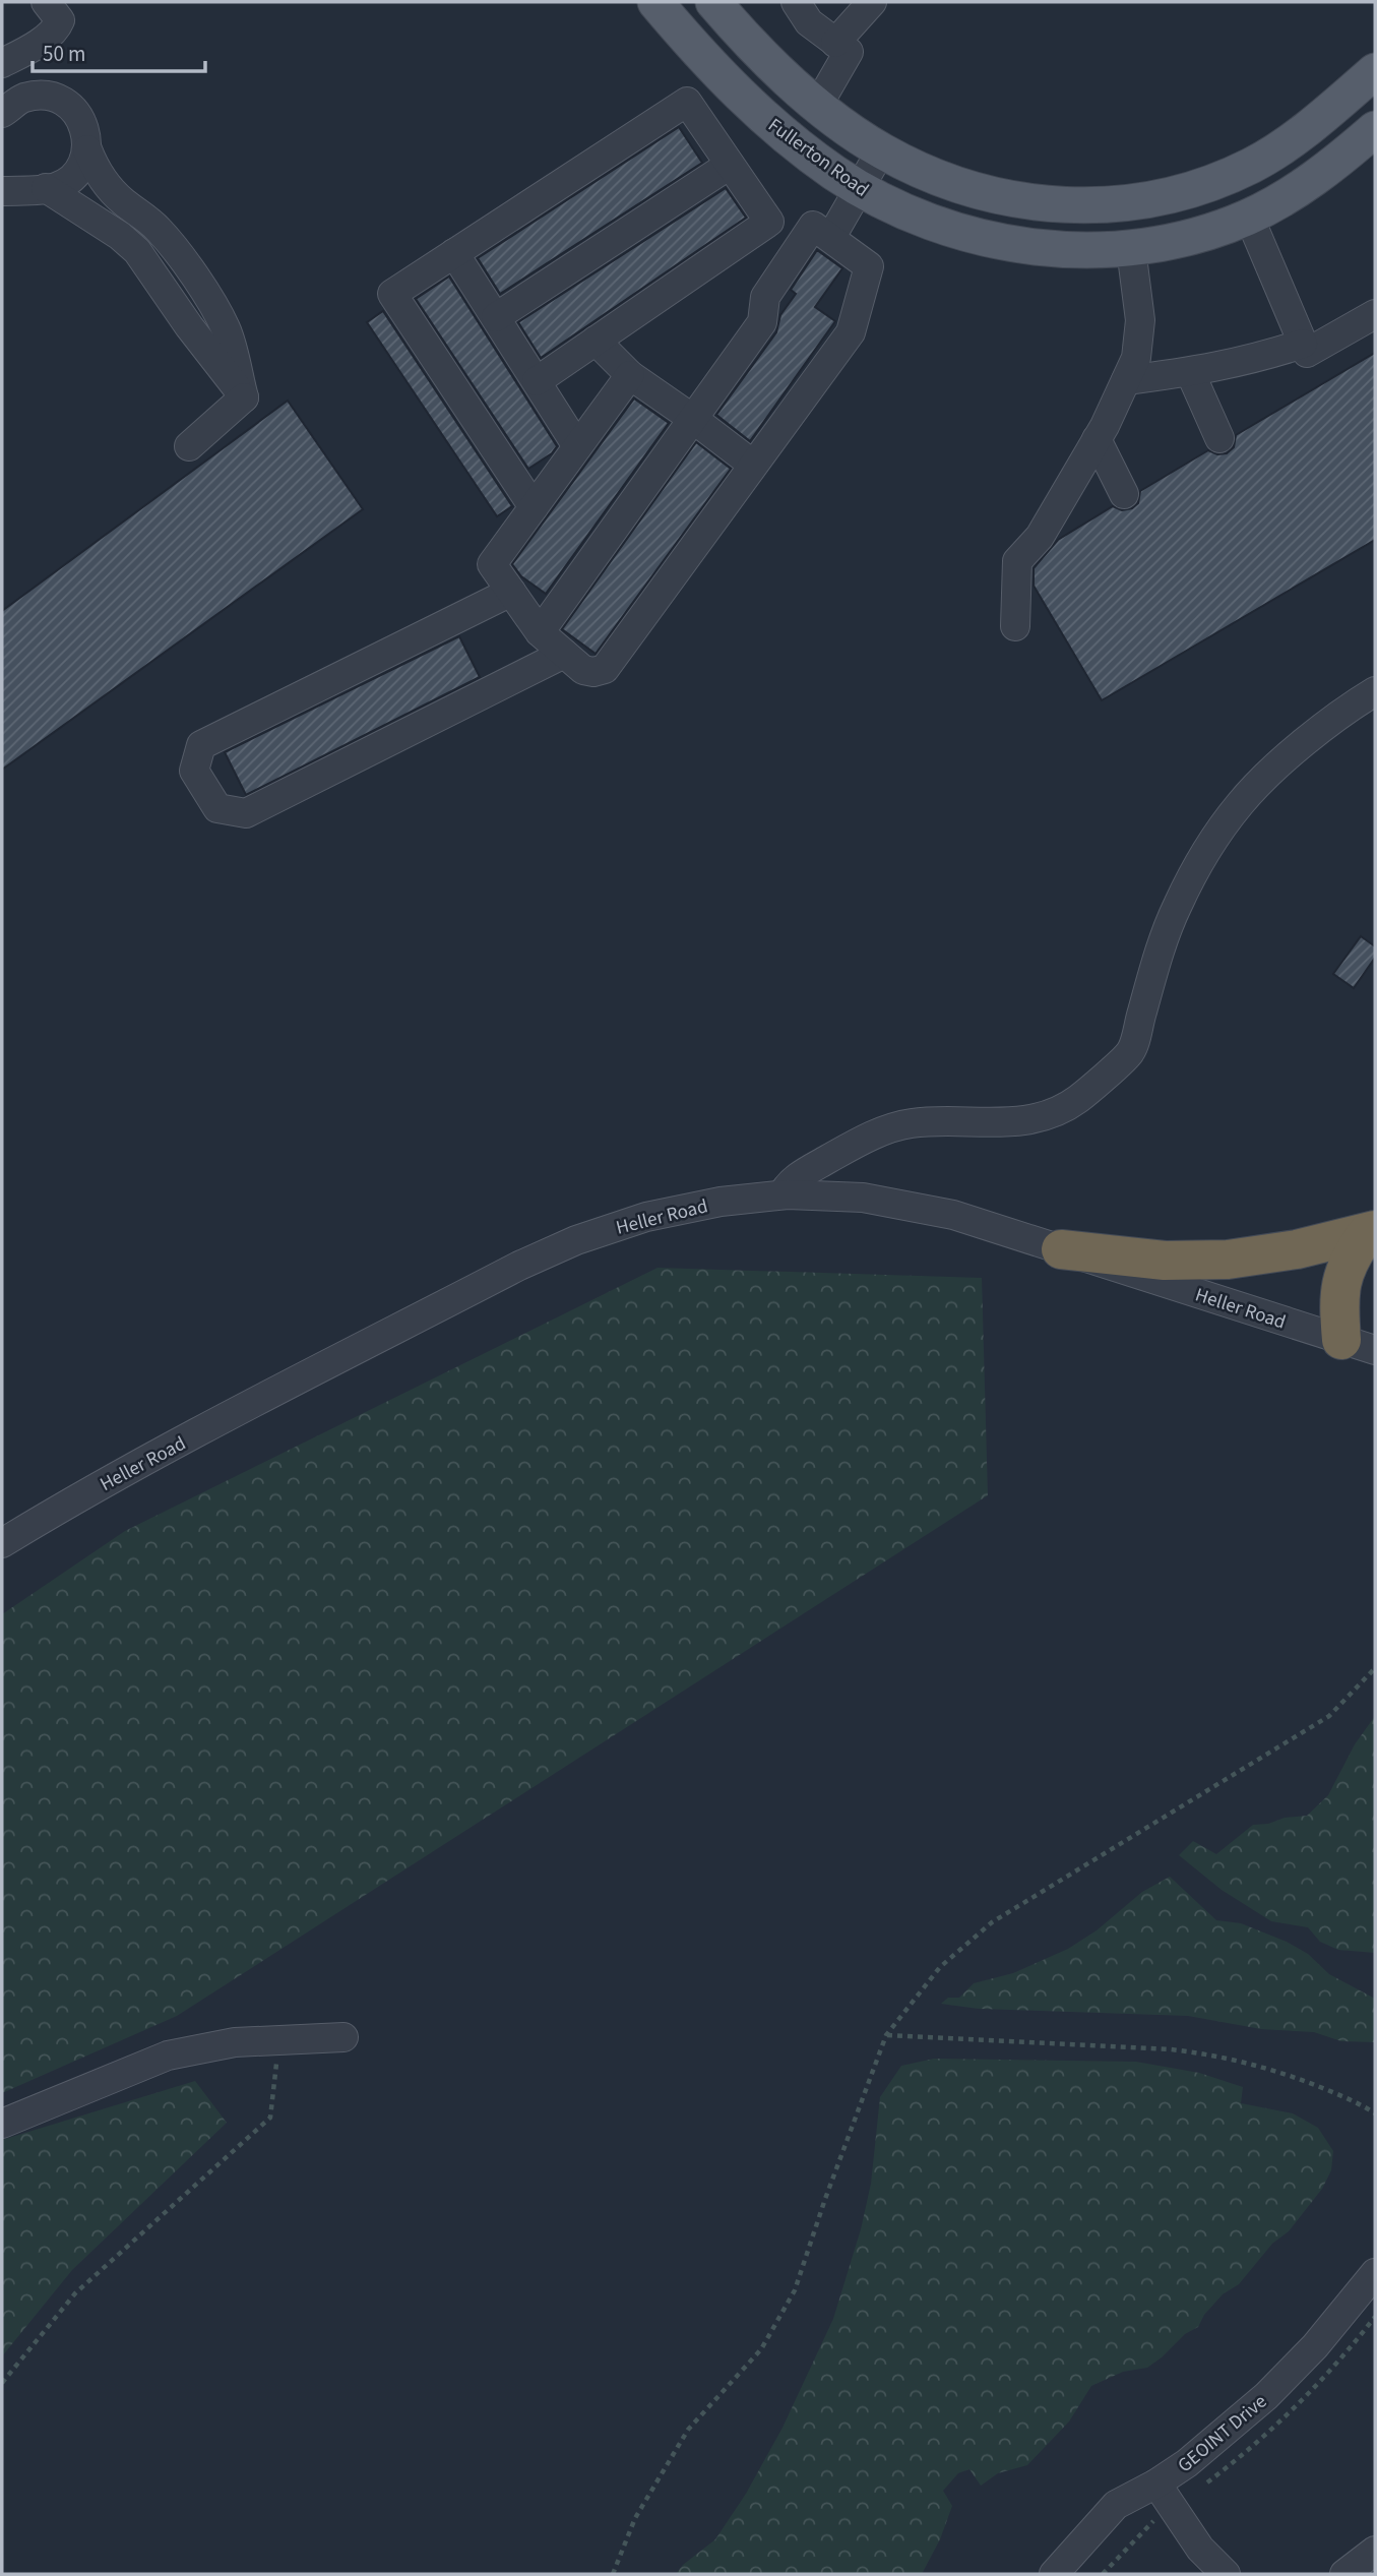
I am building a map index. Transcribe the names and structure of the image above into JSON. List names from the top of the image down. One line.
{"streets":{"main road":["Fullerton Road"],"street":["Heller Road","GEOINT Drive"]},"scale_bar":"50 m"}
